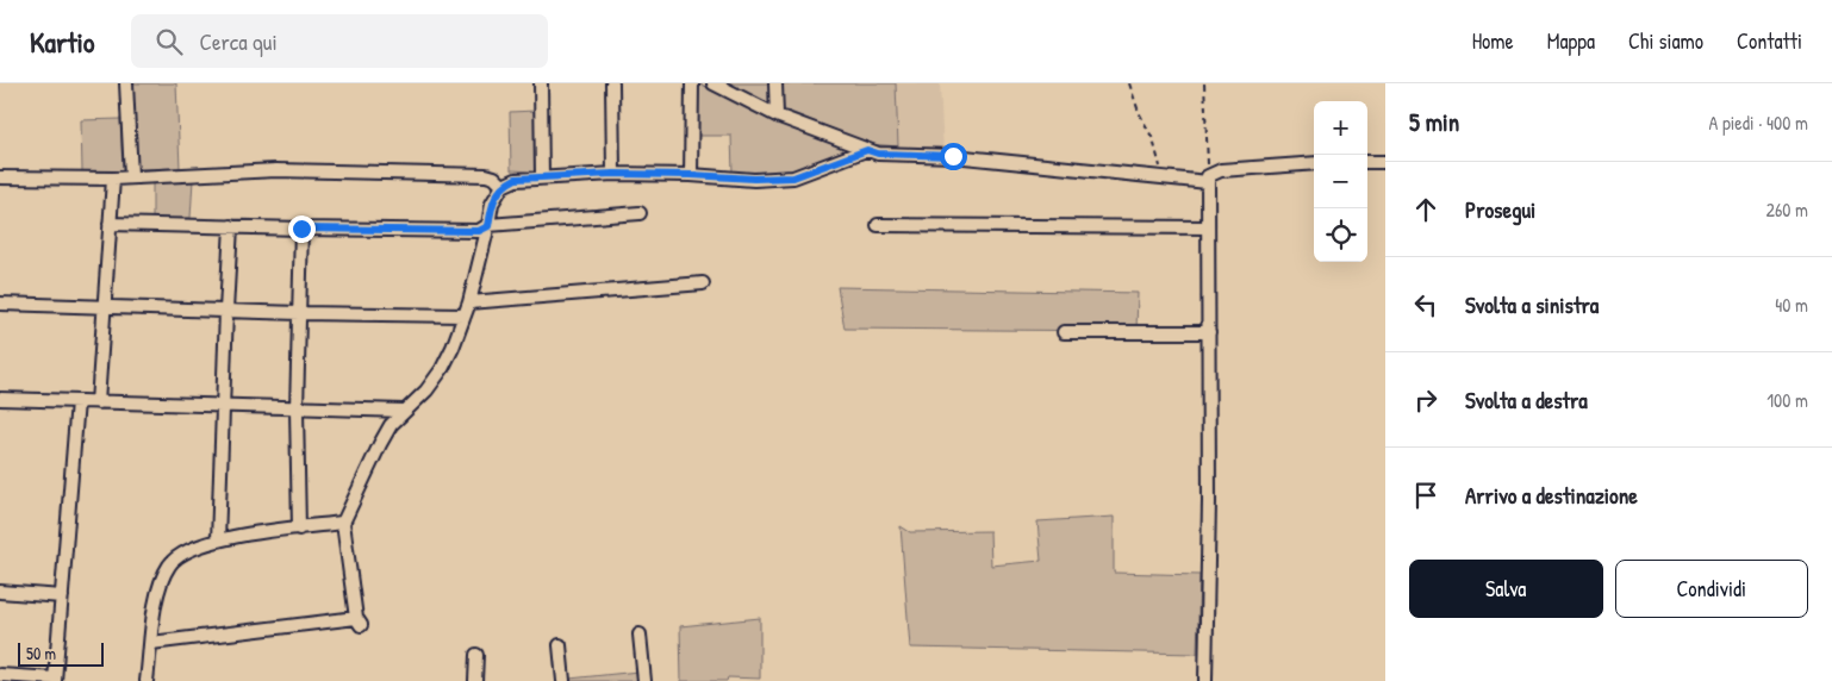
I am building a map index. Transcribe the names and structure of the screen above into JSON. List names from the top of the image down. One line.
{"scale_bar":"50 m","page":{"header":"Kartio","search":"Cerca qui","nav":["Home","Mappa","Chi siamo","Contatti"],"heading":["5 min","A piedi · 400 m"],"map_buttons":["+","−"],"list":[["Prosegui","260 m"],["Svolta a sinistra","40 m"],["Svolta a destra","100 m"],"Arrivo a destinazione"],"buttons":["Salva","Condividi"],"scale":"50 m"}}
